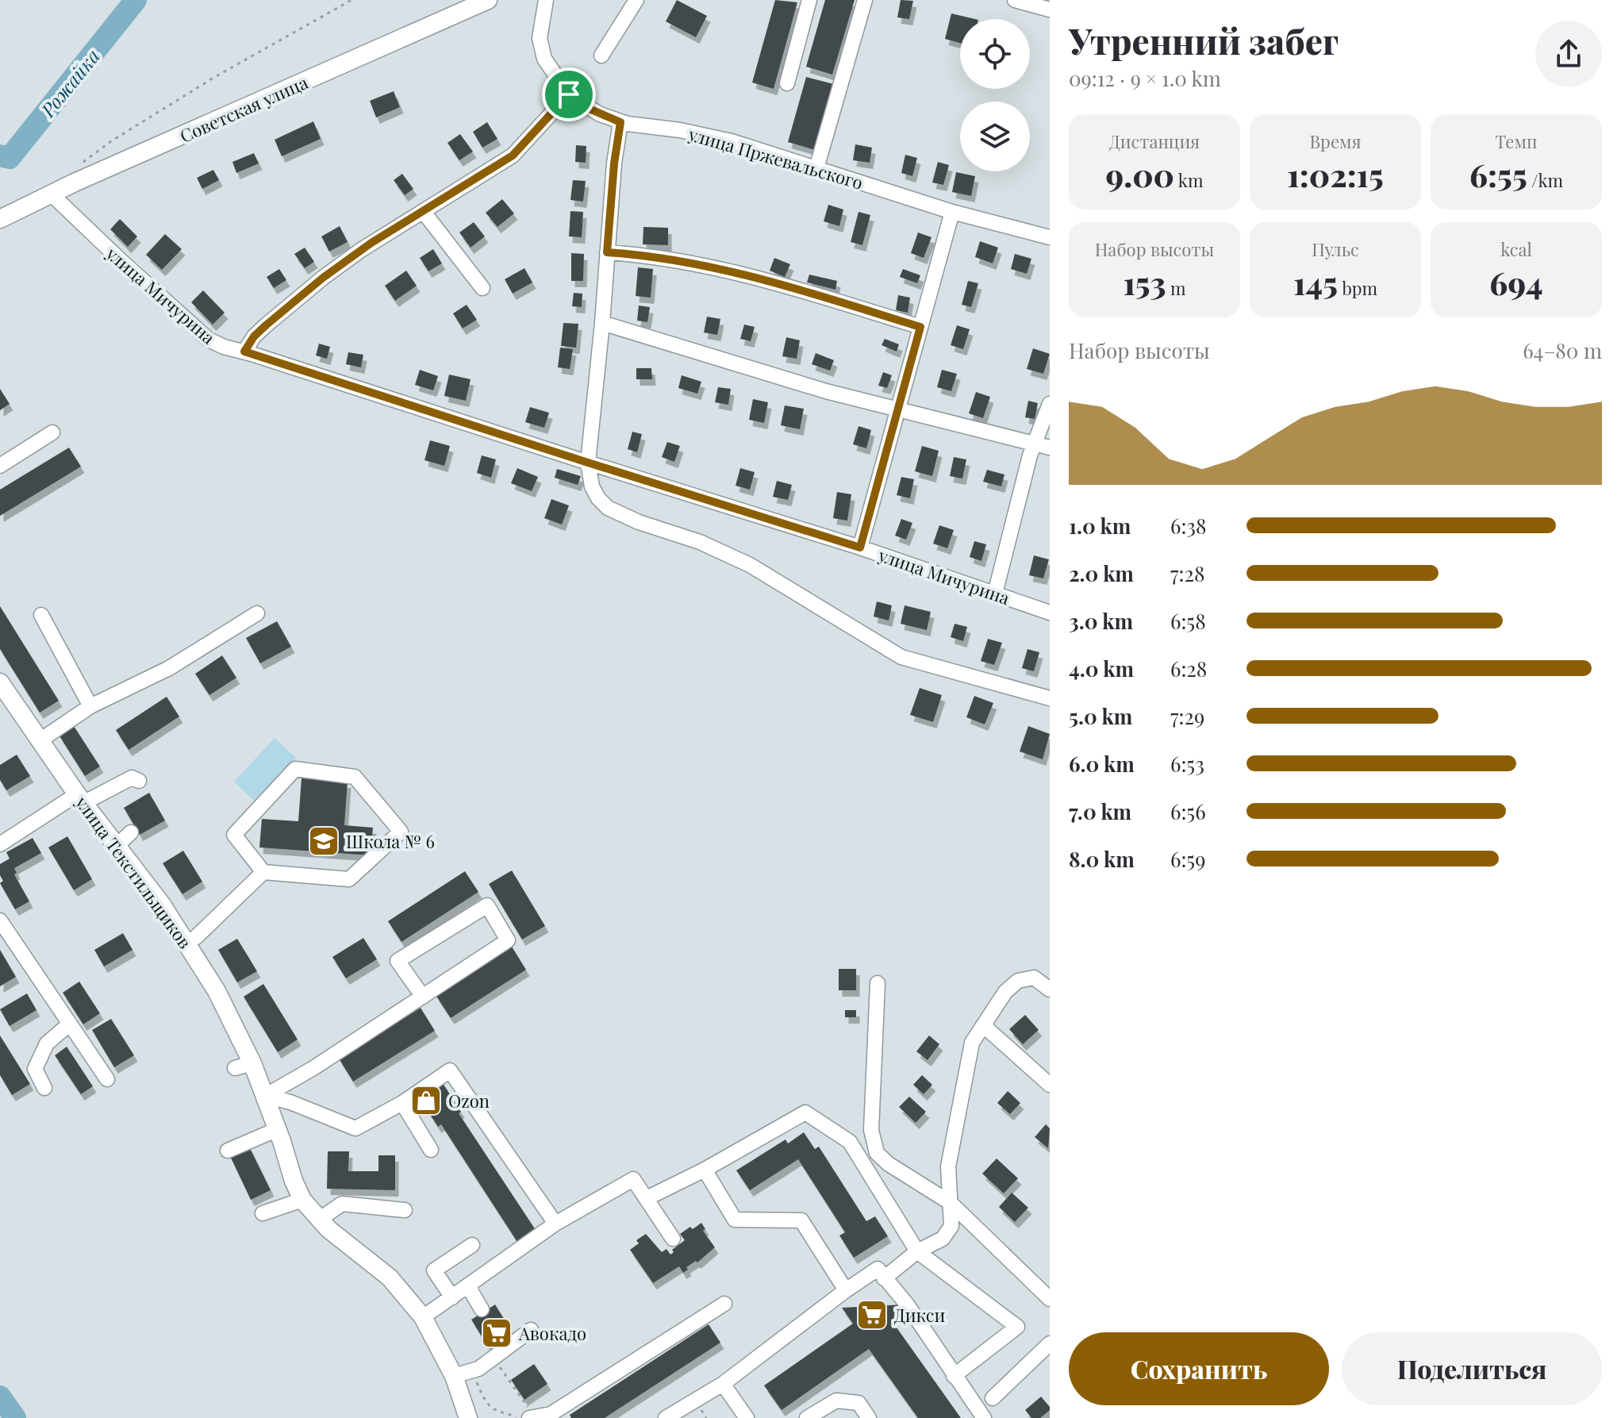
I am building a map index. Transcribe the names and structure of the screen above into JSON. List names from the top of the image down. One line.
{"streets":{"main road":["Советская улица","улица Текстильщиков"],"street":["улица Пржевальского","улица Мичурина"]},"crossings":[["Советская улица","улица Мичурина"]],"water":["Рожайка"],"places":{"school or university":["Школа № 6"],"shop":["Ozon"],"supermarket":["Дикси","Авокадо"]},"page":{"heading":["Утренний забег","09:12 · 9 × 1.0 km"],"stats":[["Дистанция","9.00 km"],["Время","1:02:15"],["Темп","6:55 /km"],["Набор высоты","153 m"],["Пульс","145 bpm"],["kcal","694"]],"chart":["Набор высоты","64–80 m"],"list":[{"name":"1.0 km","note":"6:38"},{"name":"2.0 km","note":"7:28"},{"name":"3.0 km","note":"6:58"},{"name":"4.0 km","note":"6:28"},{"name":"5.0 km","note":"7:29"},{"name":"6.0 km","note":"6:53"},{"name":"7.0 km","note":"6:56"},{"name":"8.0 km","note":"6:59"}],"buttons":["Сохранить","Поделиться"]}}
